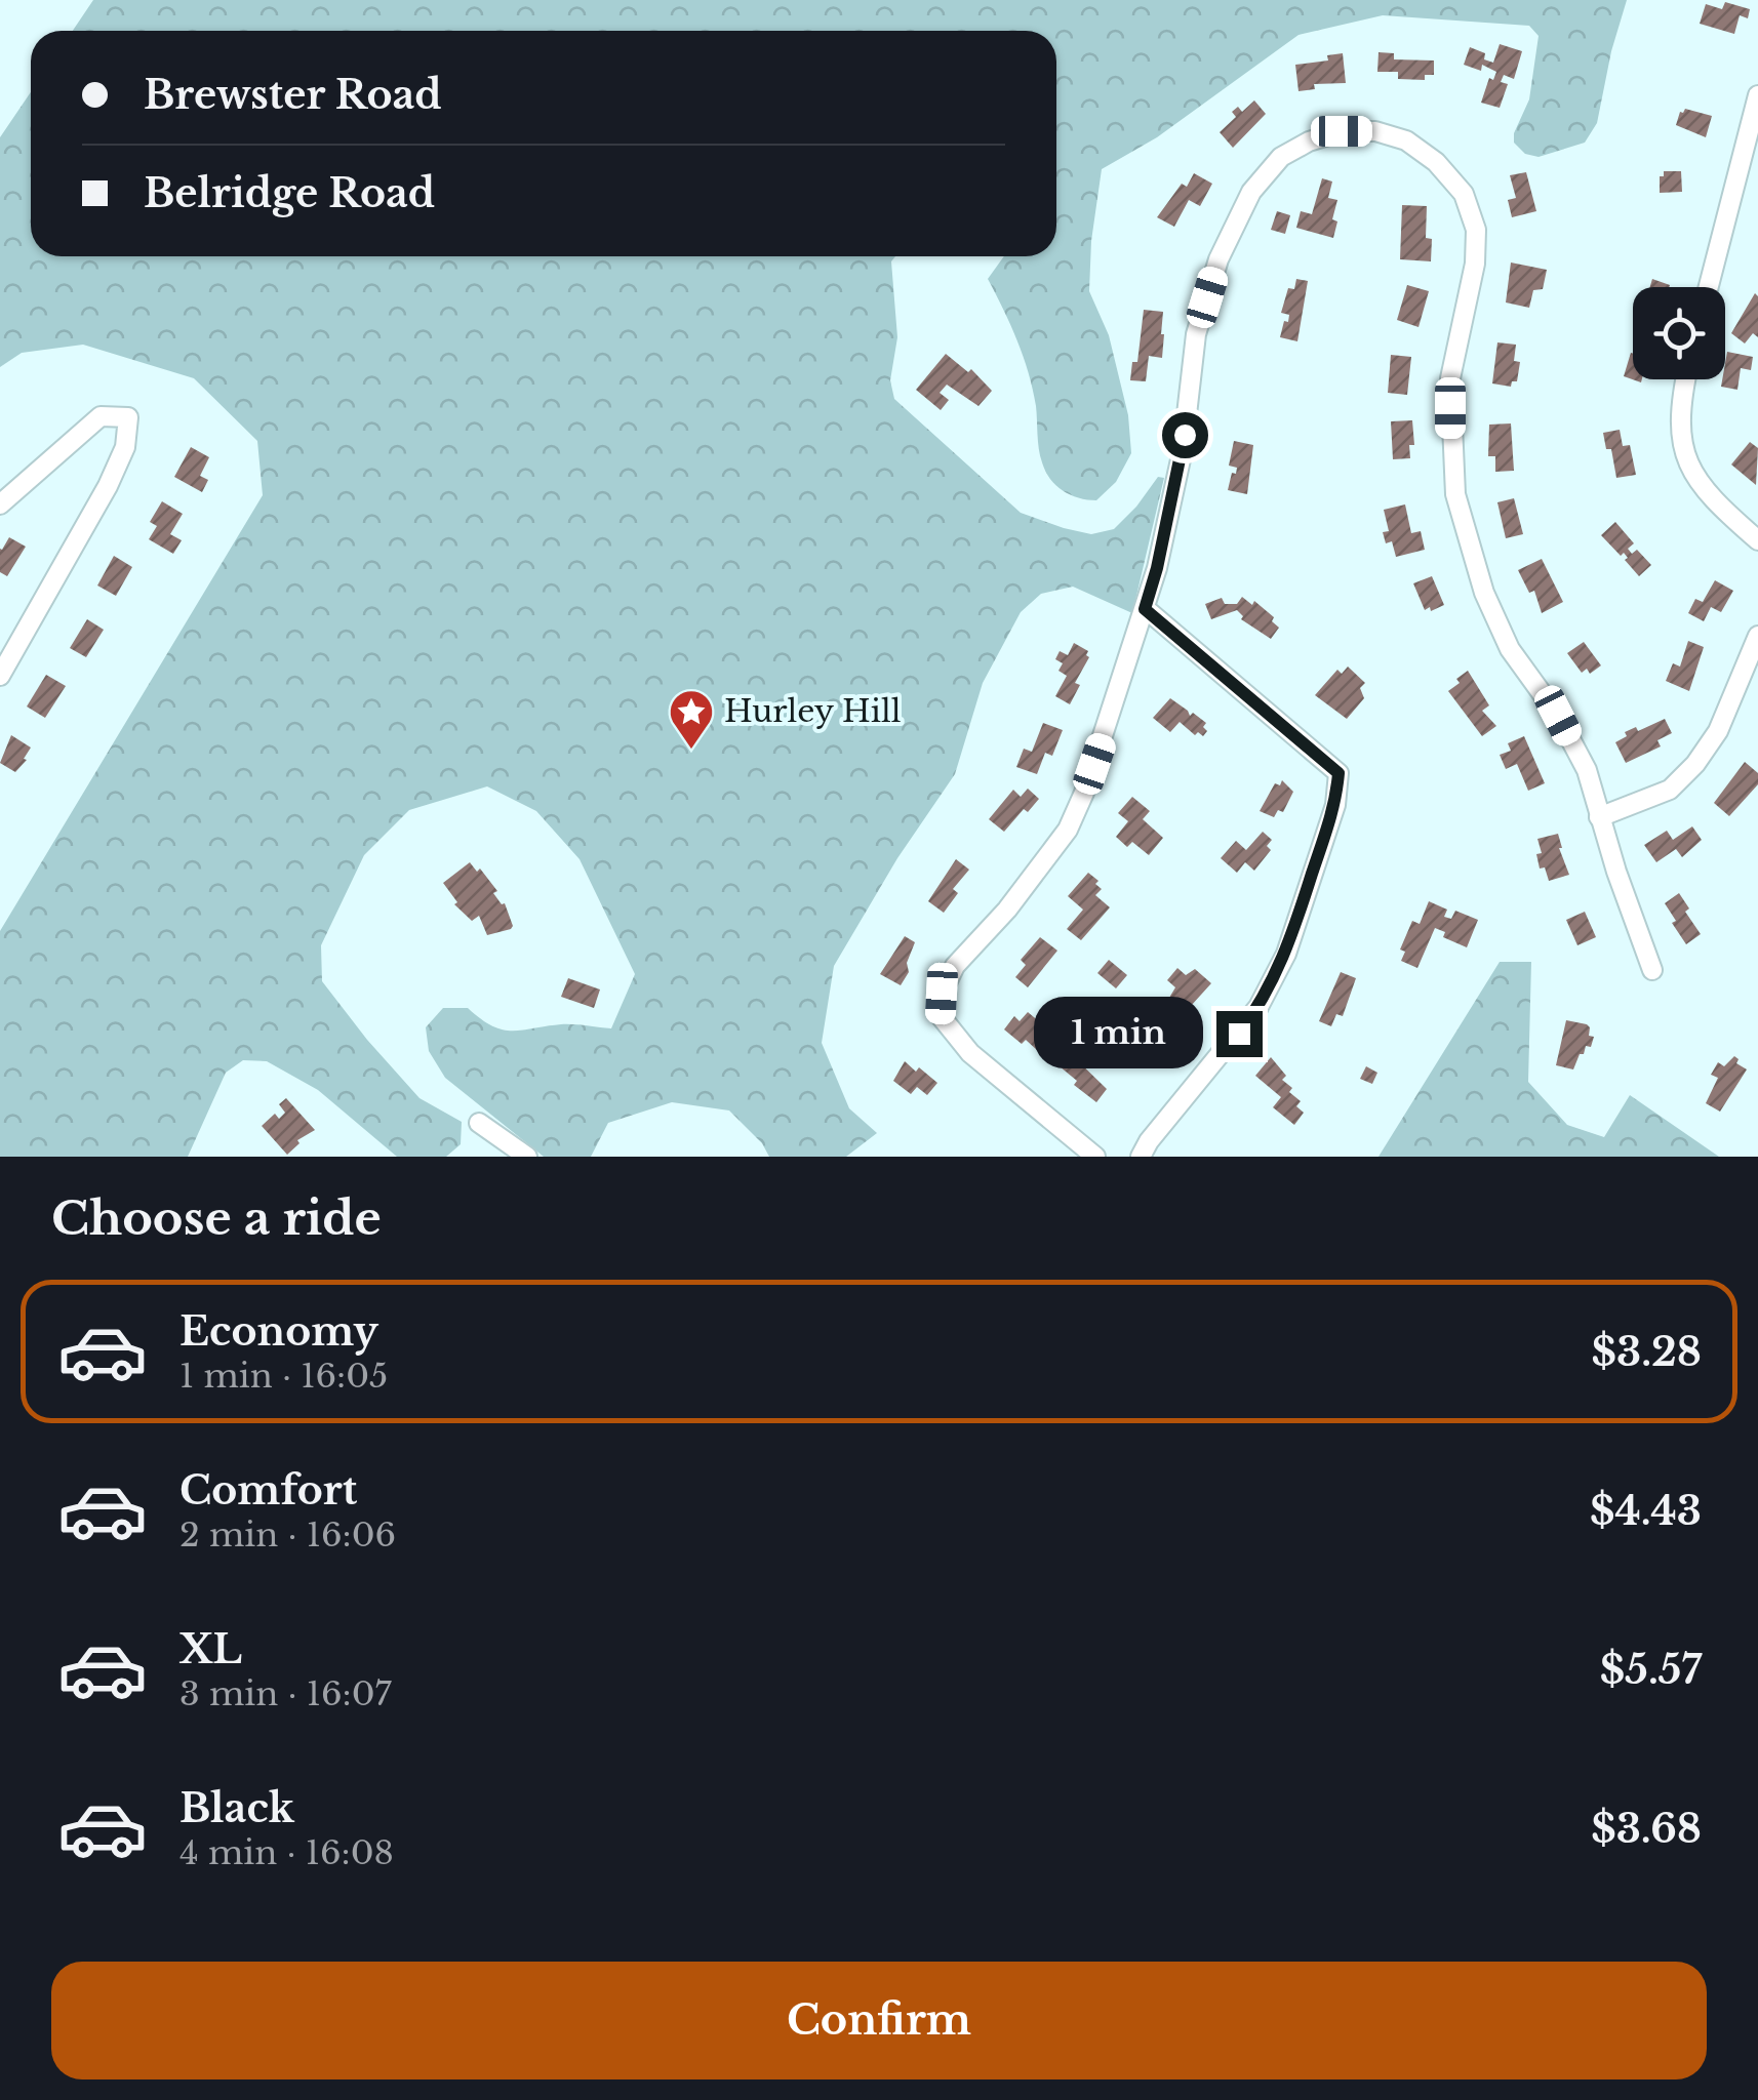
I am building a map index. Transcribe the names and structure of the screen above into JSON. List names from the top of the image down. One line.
{"places":{"place":["Hurley Hill"]},"page":{"banner":["Brewster Road","Belridge Road"],"bubble":"1 min","heading":"Choose a ride","list":[{"name":"Economy","note":"1 min · 16:05","value":"$3.28"},{"name":"Comfort","note":"2 min · 16:06","value":"$4.43"},{"name":"XL","note":"3 min · 16:07","value":"$5.57"},{"name":"Black","note":"4 min · 16:08","value":"$3.68"}],"buttons":"Confirm"}}
